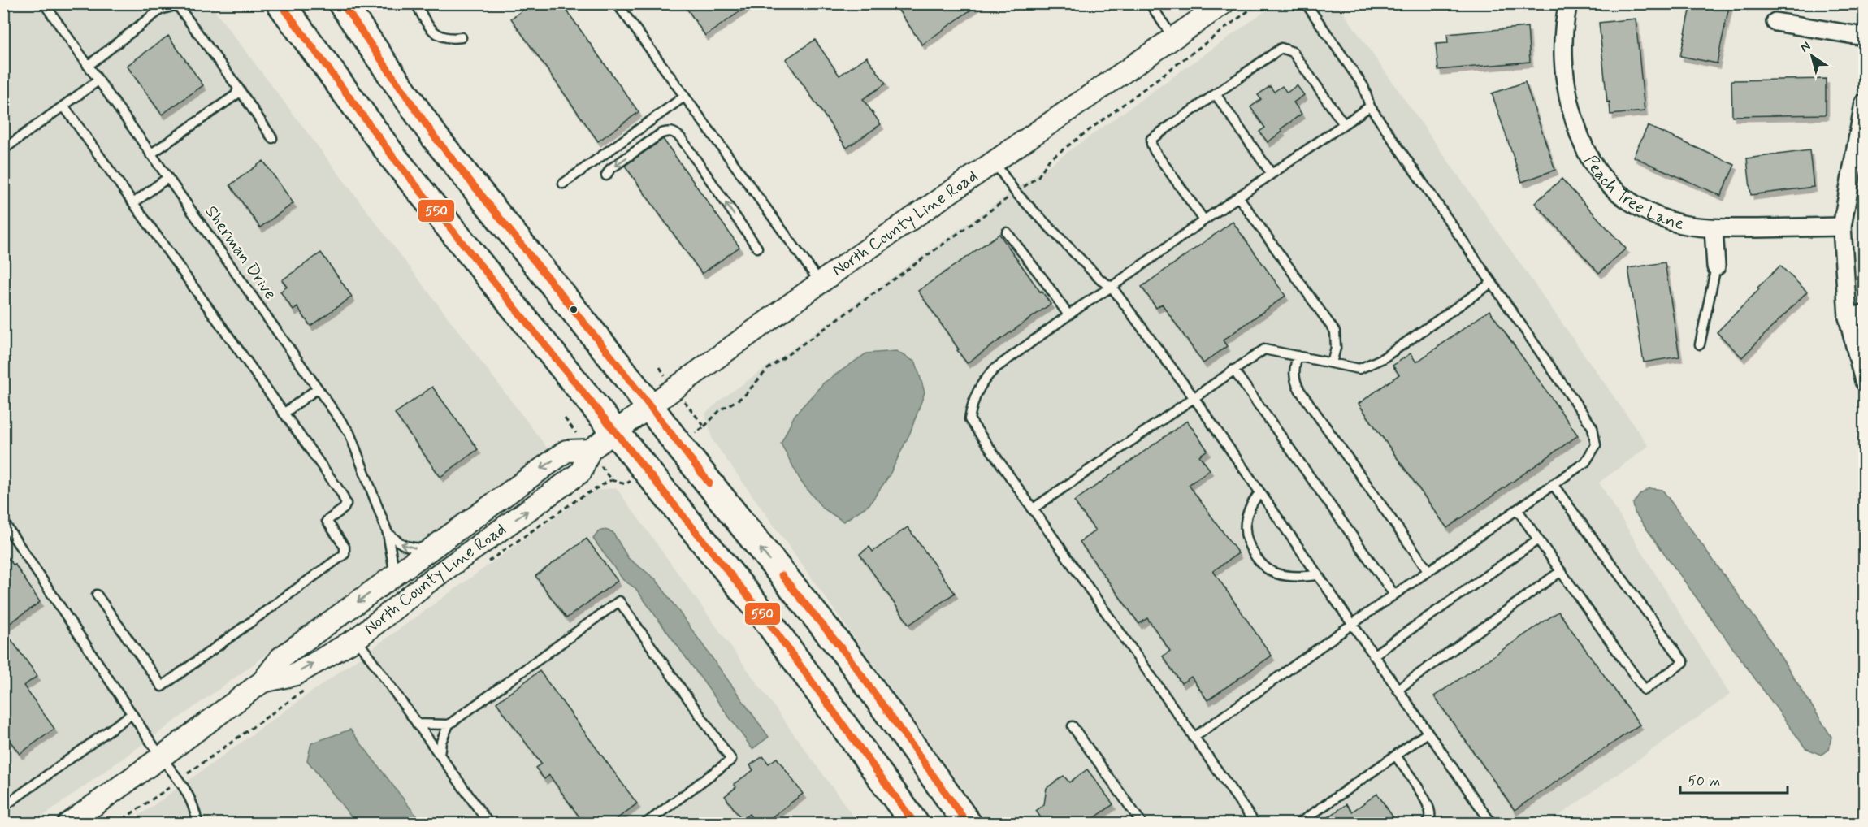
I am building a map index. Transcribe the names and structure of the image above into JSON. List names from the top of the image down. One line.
{"streets":{"street":["Peach Tree Lane","North County Line Road"],"lane":["Sherman Drive"]},"crossings":[["North County Line Road","Sherman Drive"]],"lines":["transit line 550"],"scale_bar":"50 m","north":"top left"}
